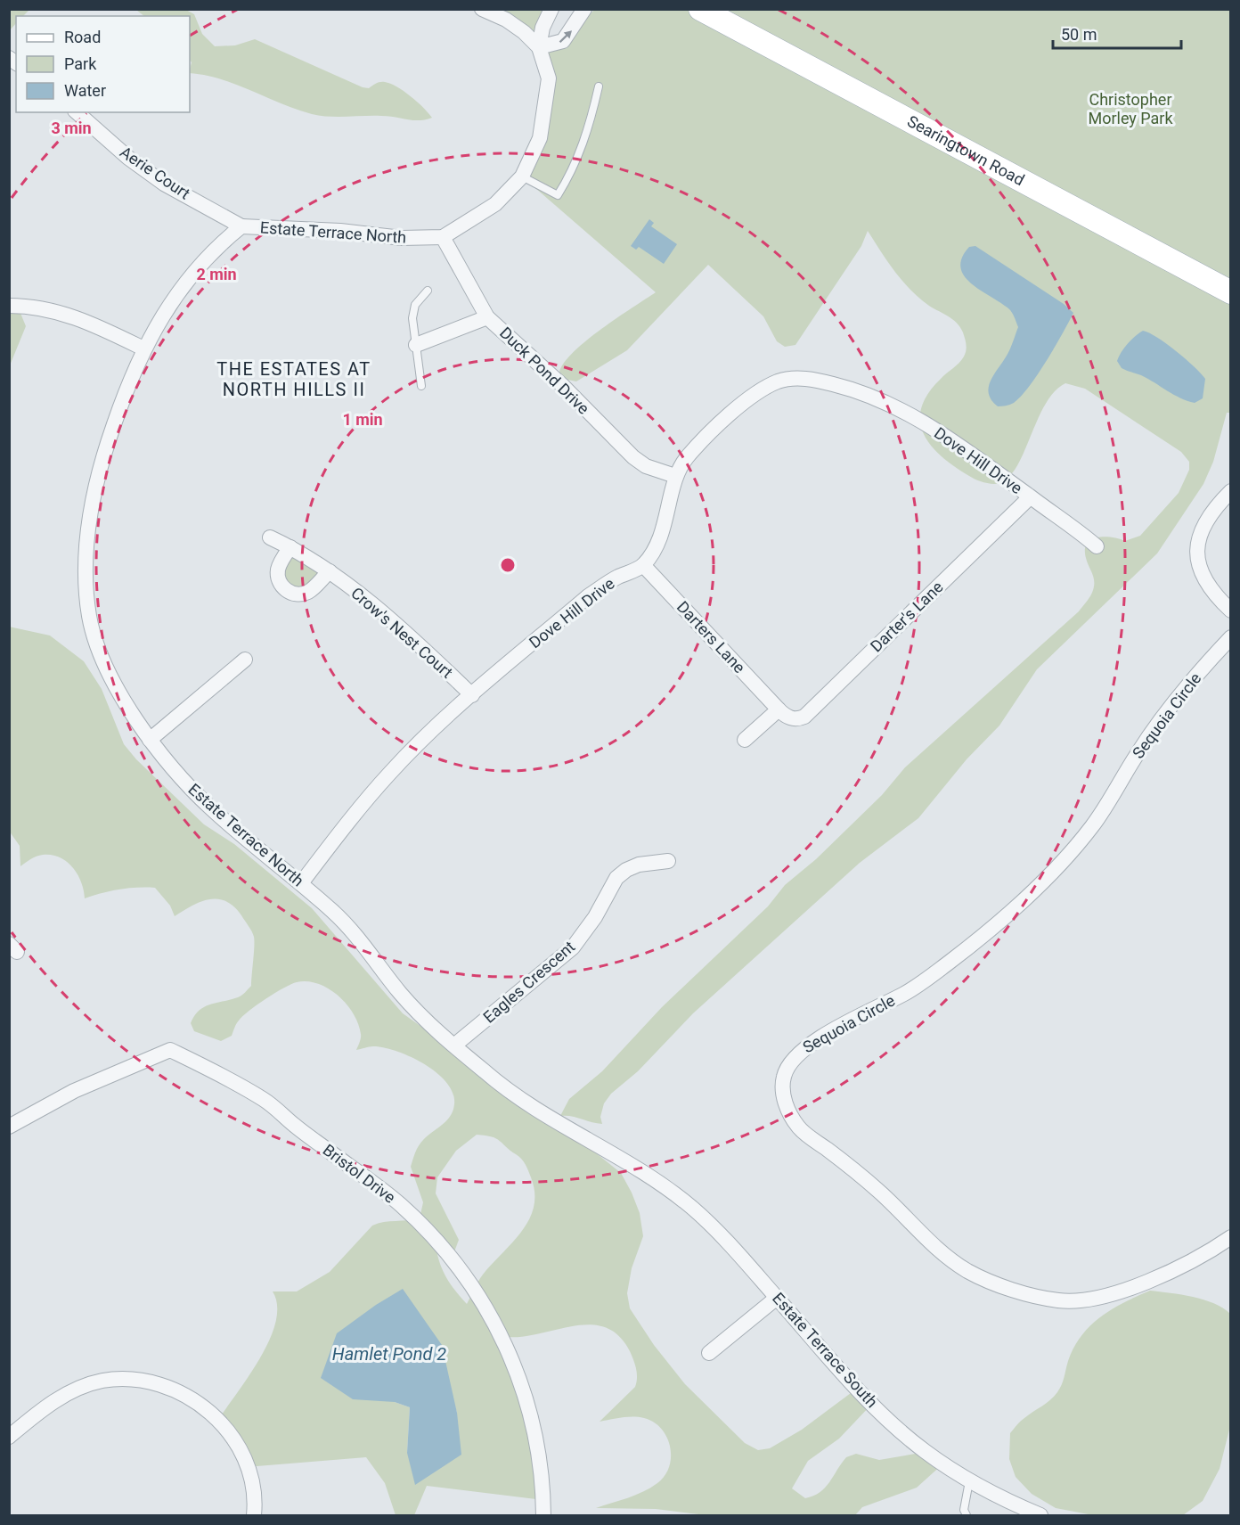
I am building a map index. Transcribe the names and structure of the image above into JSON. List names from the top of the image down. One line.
{"streets":{"main road":["Searingtown Road"],"street":["Aerie Court","Estate Terrace North","Duck Pond Drive","Dove Hill Drive","Darter's Lane","Crow's Nest Court","Darters Lane","Sequoia Circle","Eagles Crescent","Bristol Drive","Estate Terrace South"]},"crossings":[["Aerie Court","Estate Terrace North"],["Estate Terrace North","Duck Pond Drive"],["Estate Terrace North","Dove Hill Drive"],["Estate Terrace North","Eagles Crescent"],["Estate Terrace North","Estate Terrace South"],["Duck Pond Drive","Dove Hill Drive"],["Dove Hill Drive","Darter's Lane"],["Dove Hill Drive","Crow's Nest Court"],["Dove Hill Drive","Darters Lane"],["Darter's Lane","Darters Lane"]],"districts":["THE ESTATES AT NORTH HILLS II"],"water":["Hamlet Pond 2"],"parks":["Christopher Morley Park"],"legend":["Road","Park","Water"],"scale_bar":"50 m","rings":["3 min","2 min","1 min"]}
